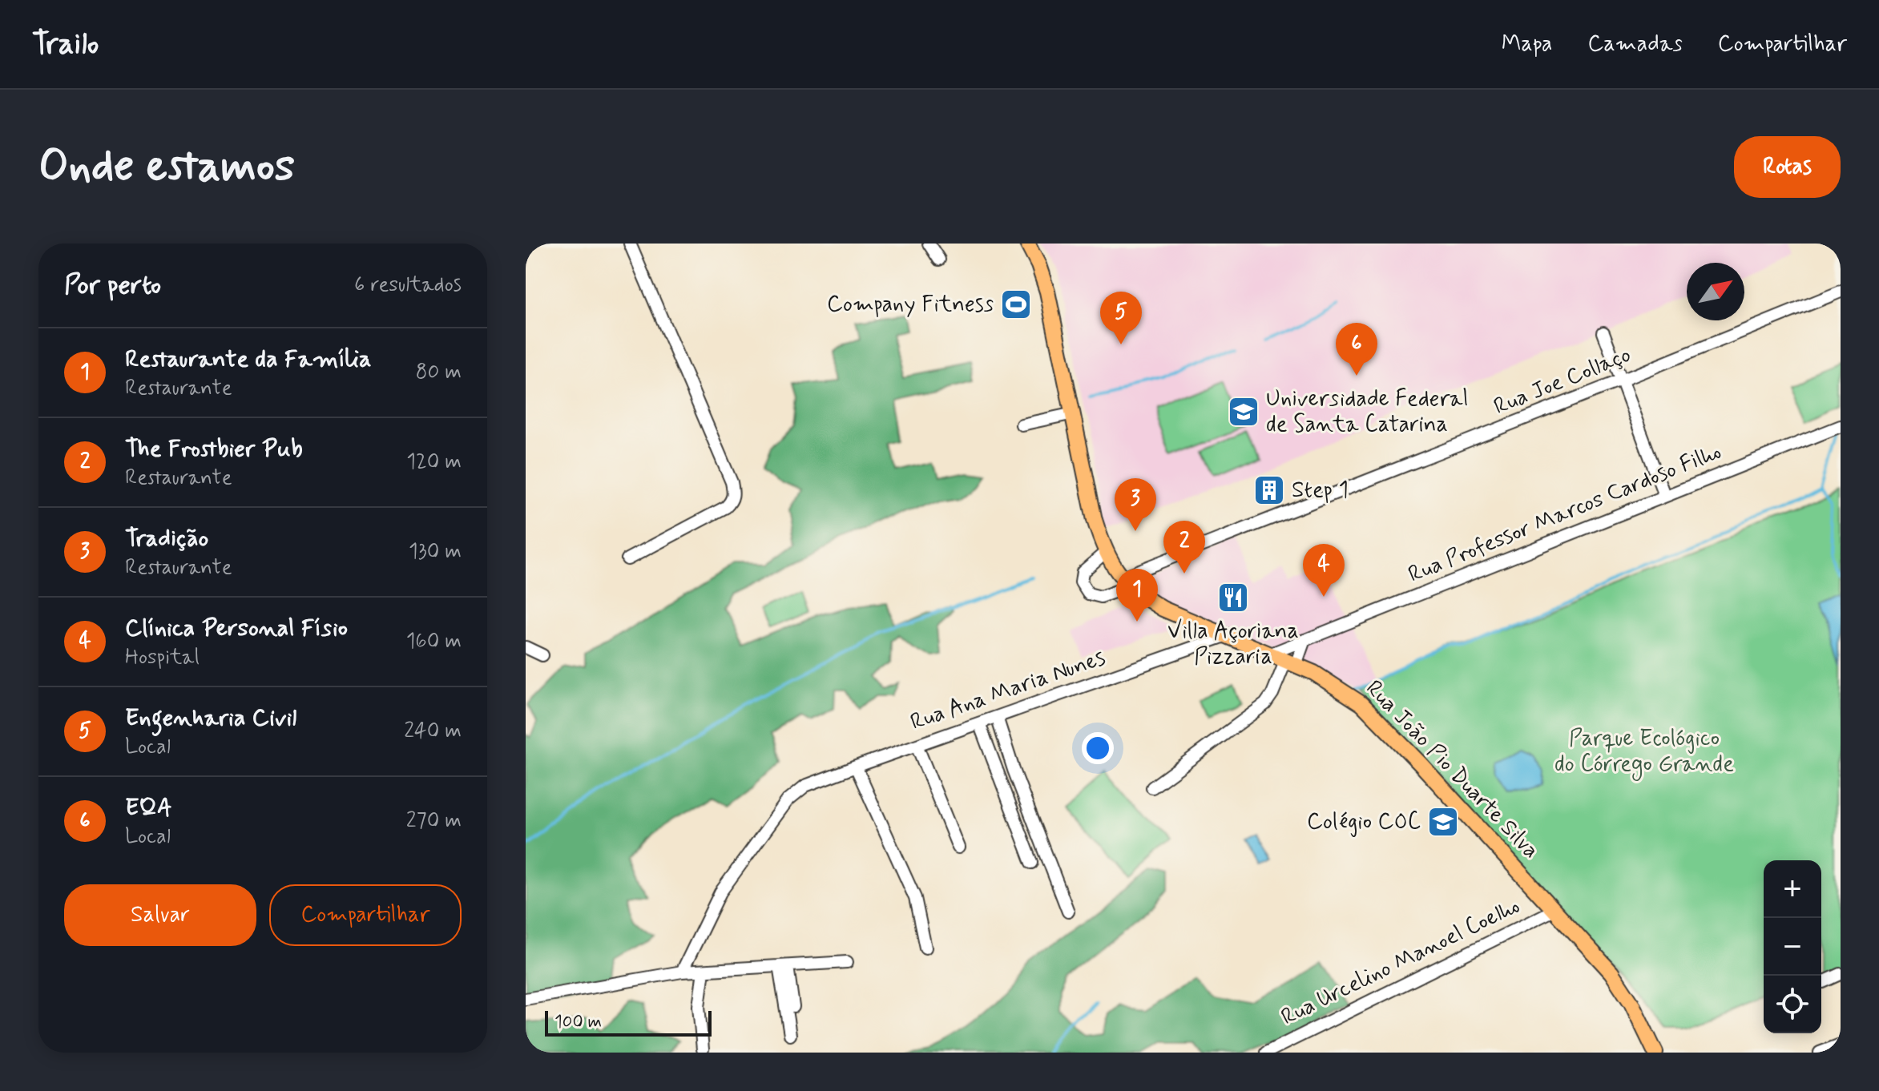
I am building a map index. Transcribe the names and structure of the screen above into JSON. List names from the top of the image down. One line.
{"streets":{"main road":["Rua João Pio Duarte Silva"],"street":["Rua Joe Collaço","Rua Professor Marcos Cardoso Filho","Rua Ana Maria Nunes","Rua Urcelino Manoel Coelho"]},"crossings":[["Rua Joe Collaço","Rua João Pio Duarte Silva"],["Rua Professor Marcos Cardoso Filho","Rua João Pio Duarte Silva"],["Rua Ana Maria Nunes","Rua João Pio Duarte Silva"],["Rua João Pio Duarte Silva","Rua Urcelino Manoel Coelho"]],"parks":["Parque Ecológico do Córrego Grande"],"places":{"sports":["Company Fitness"],"school or university":["Universidade Federal de Santa Catarina","Colégio COC"],"building":["Step 1"],"restaurant":["Villa Açoriana Pizzaria"]},"scale_bar":"100 m","north":"top right","page":{"header":"Trailo","nav":["Mapa","Camadas","Compartilhar"],"buttons":["Rotas",["Salvar","Compartilhar"]],"title":"Onde estamos","heading":["Por perto","6 resultados"],"pins":["5","6","3","2","4","1"],"list":[{"mark":"1","name":"Restaurante da Família","note":"Restaurante","value":"80 m"},{"mark":"2","name":"The Frostbier Pub","note":"Restaurante","value":"120 m"},{"mark":"3","name":"Tradição","note":"Restaurante","value":"130 m"},{"mark":"4","name":"Clínica Personal Físio","note":"Hospital","value":"160 m"},{"mark":"5","name":"Engenharia Civil","note":"Local","value":"240 m"},{"mark":"6","name":"EQA","note":"Local","value":"270 m"}],"map_buttons":["+","−"],"scale":"100 m"}}
